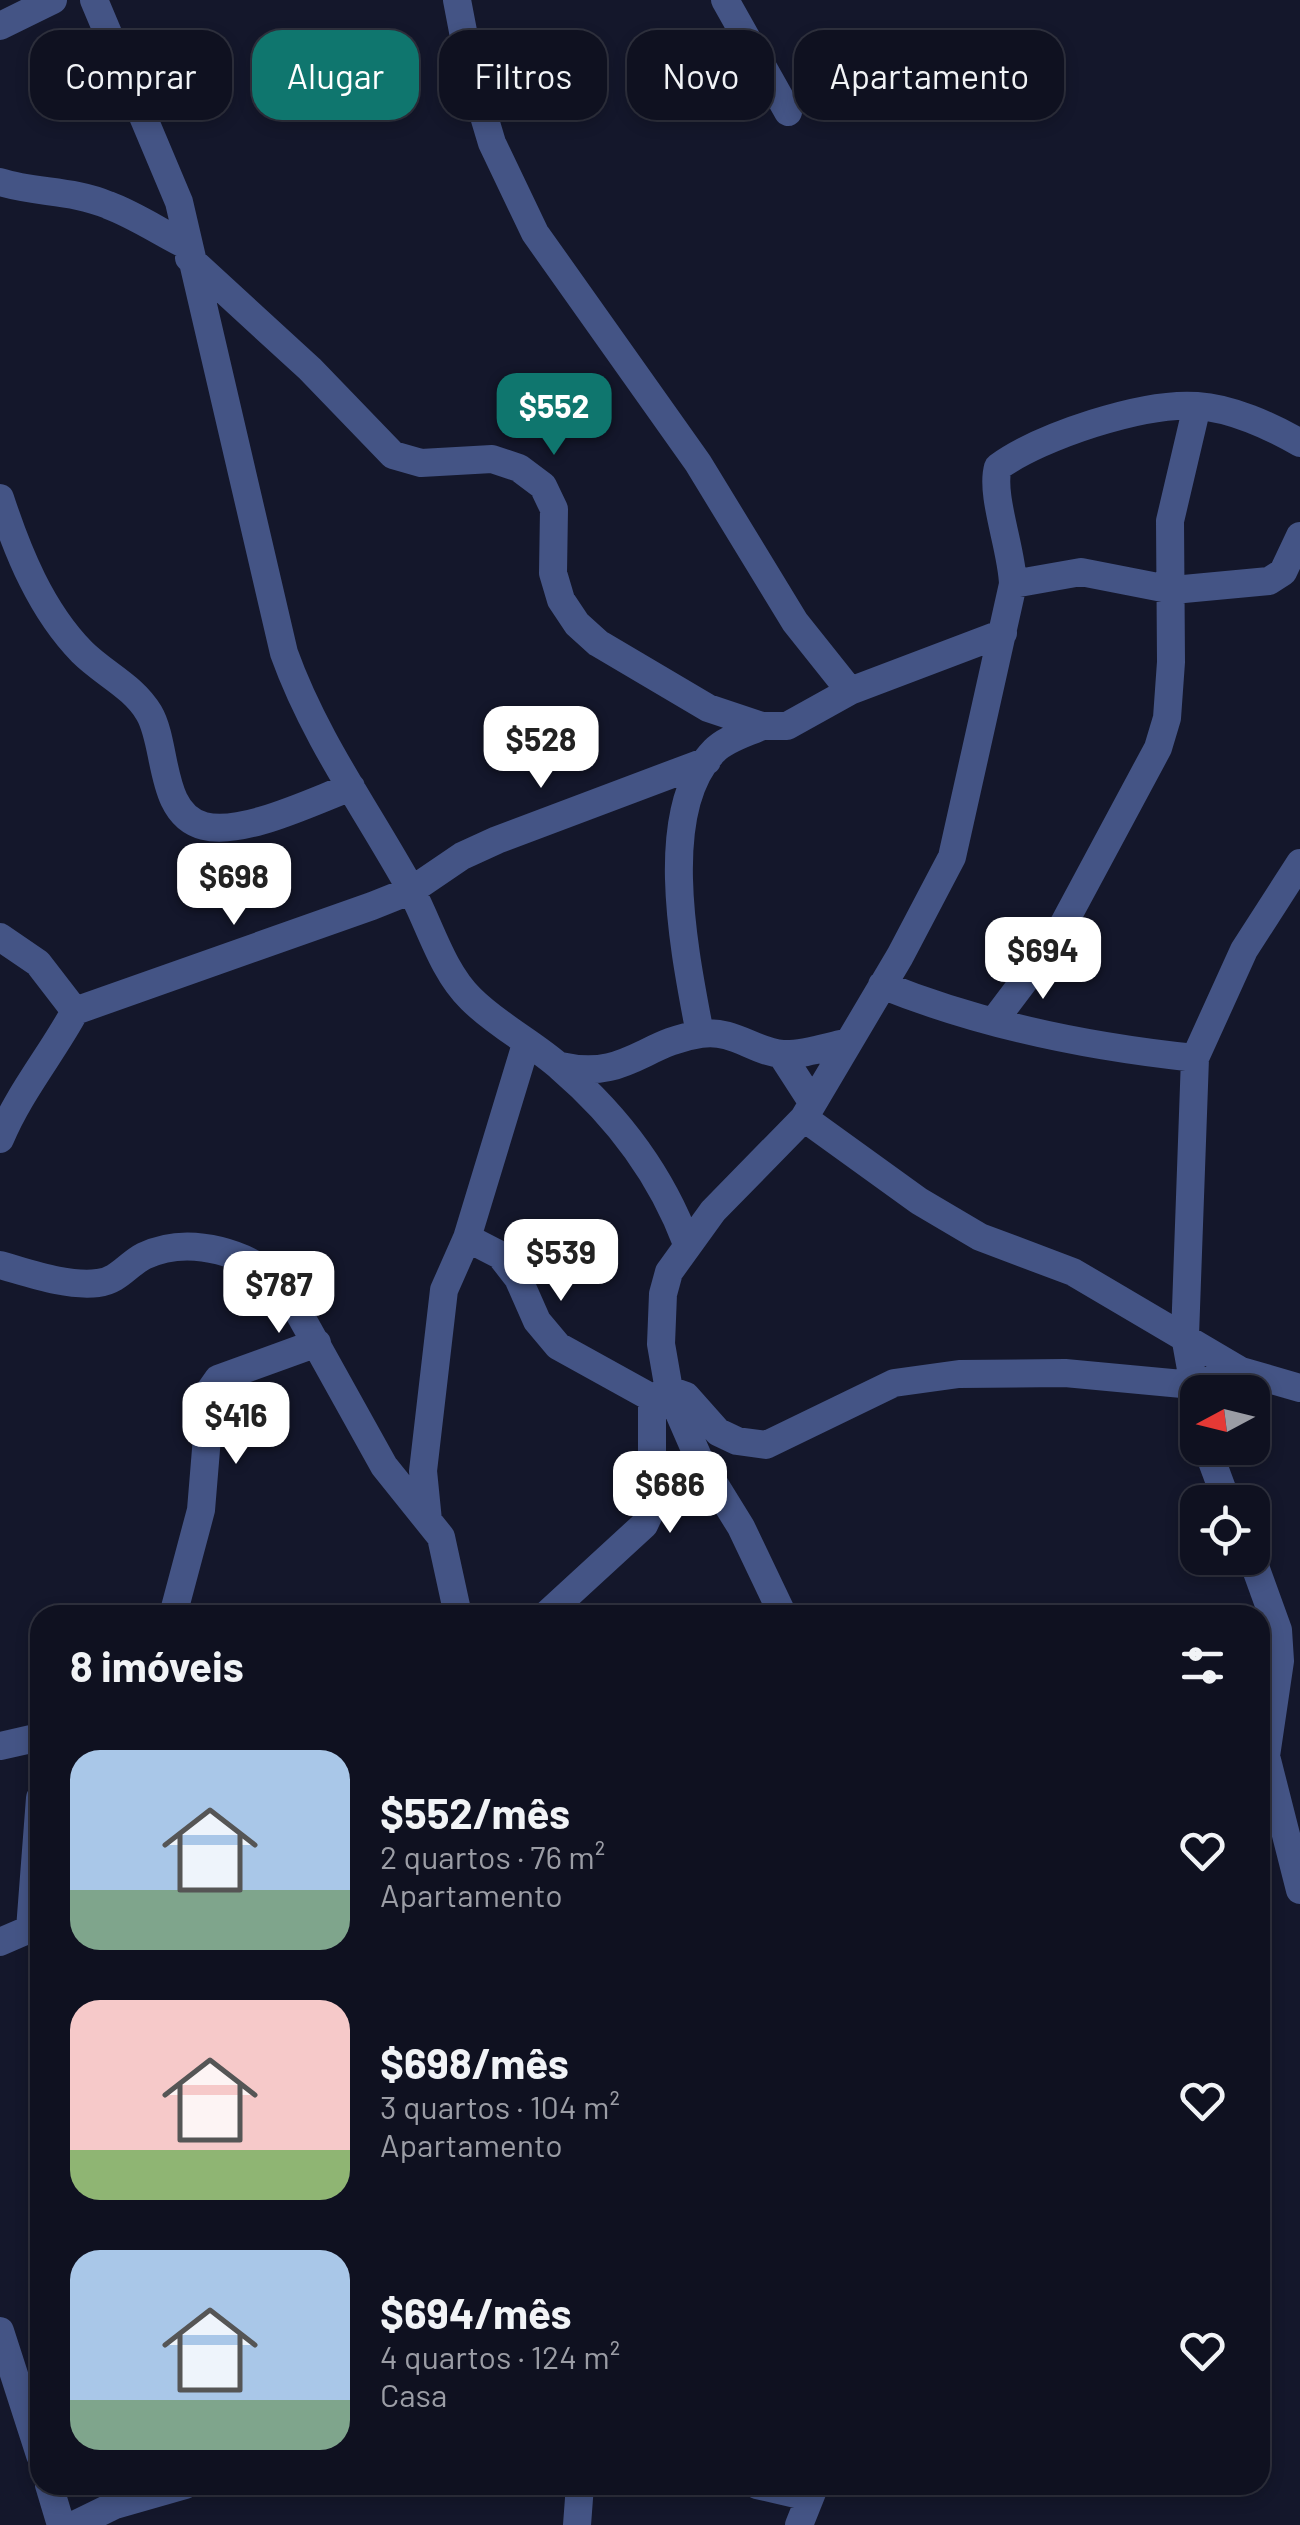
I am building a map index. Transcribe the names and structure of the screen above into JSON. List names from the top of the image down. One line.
{"north":"left","page":{"chip":["Comprar","Alugar","Filtros","Novo","Apartamento"],"price":["$552","$528","$698","$694","$539","$787","$416","$686"],"heading":"8 imóveis","list":[{"name":"$552/mês","note":"2 quartos · 76 m² · Apartamento"},{"name":"$698/mês","note":"3 quartos · 104 m² · Apartamento"},{"name":"$694/mês","note":"4 quartos · 124 m² · Casa"}]}}
